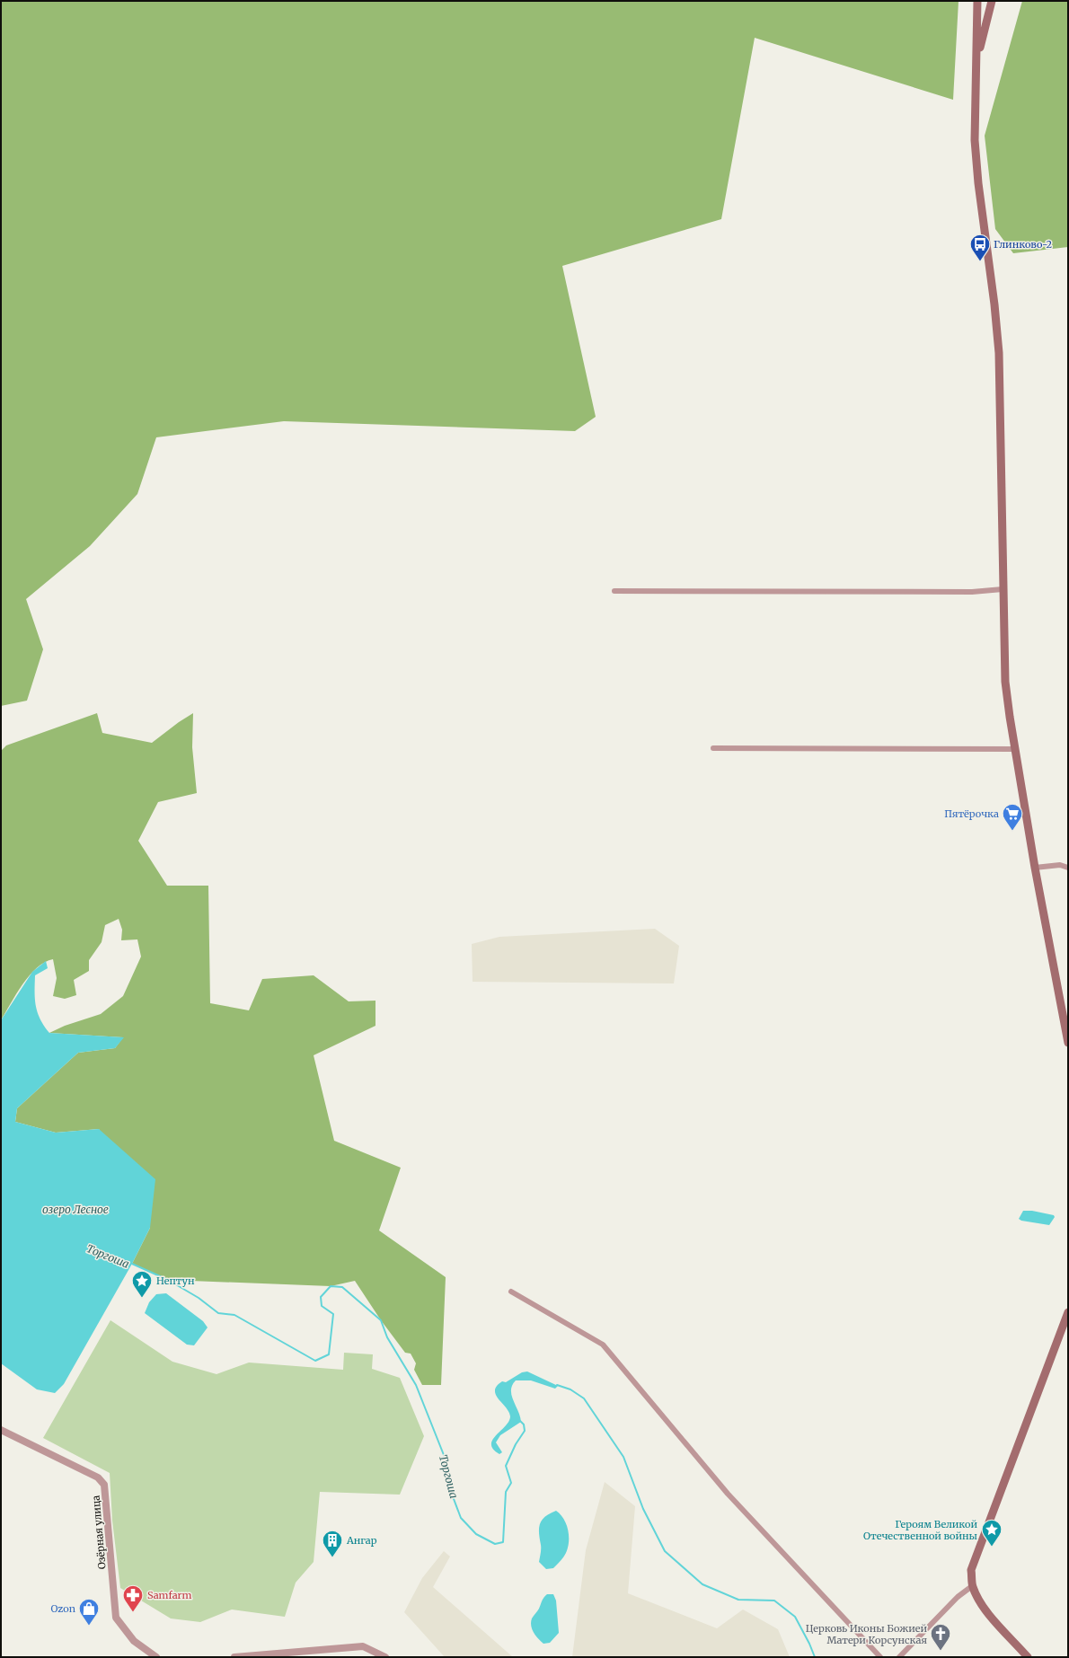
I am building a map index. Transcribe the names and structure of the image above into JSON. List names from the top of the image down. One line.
{"streets":{"street":["Озёрная улица"]},"water":["озеро Лесное","Торгоша"],"places":{"bus stop":["Глинково-2"],"supermarket":["Пятёрочка"],"place":["Нептун","Героям Великой Отечественной войны"],"building":["Ангар"],"pharmacy":["Samfarm"],"shop":["Ozon"],"church":["Церковь Иконы Божией Матери Корсунская"]}}
